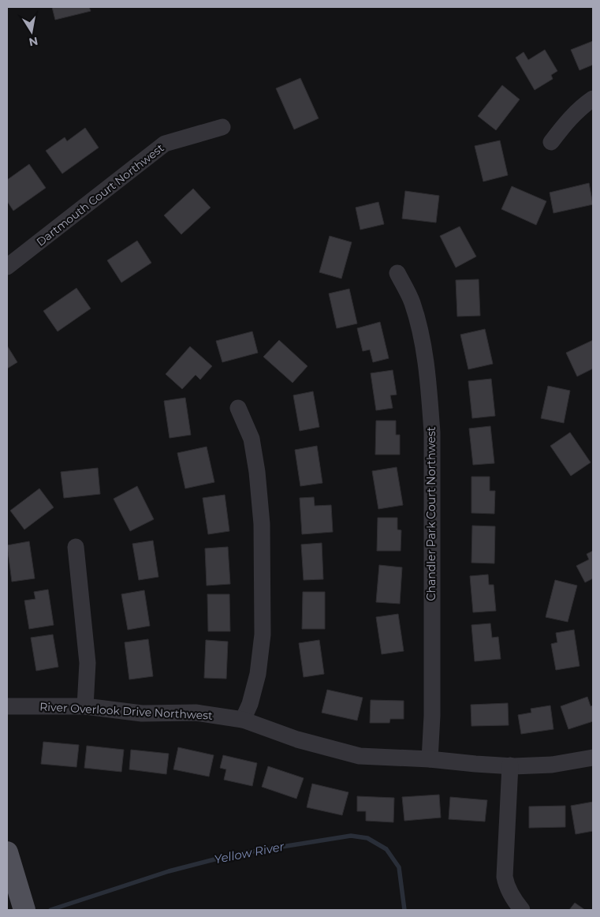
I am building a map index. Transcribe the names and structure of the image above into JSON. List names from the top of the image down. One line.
{"streets":{"street":["Dartmouth Court Northwest","Chandler Park Court Northwest","River Overlook Drive Northwest"]},"crossings":[["Chandler Park Court Northwest","River Overlook Drive Northwest"]],"water":["Yellow River"],"north":"bottom"}
